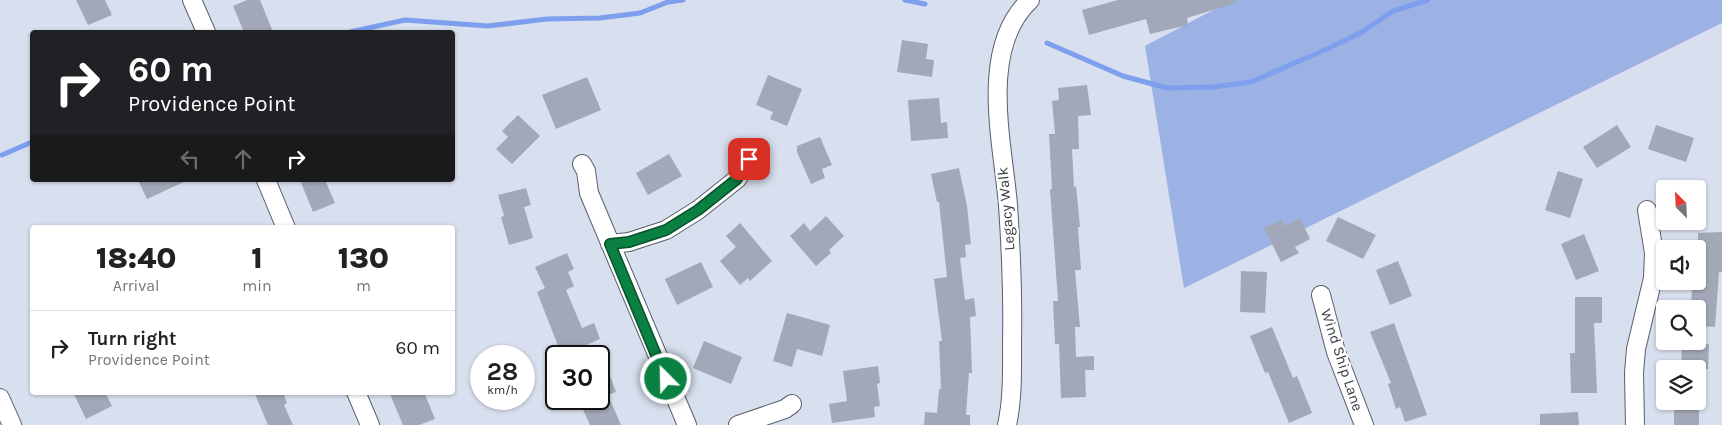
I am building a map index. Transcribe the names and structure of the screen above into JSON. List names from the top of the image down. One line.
{"streets":{"street":["Legacy Walk","Wind Ship Lane"]},"north":"top left","page":{"turn":["60 m","Providence Point"],"eta":["18:40","Arrival","1","min","130","m"],"list":[{"name":"Turn right","note":"Providence Point","value":"60 m"}],"speed":"28 km/h","limit":"30"}}
